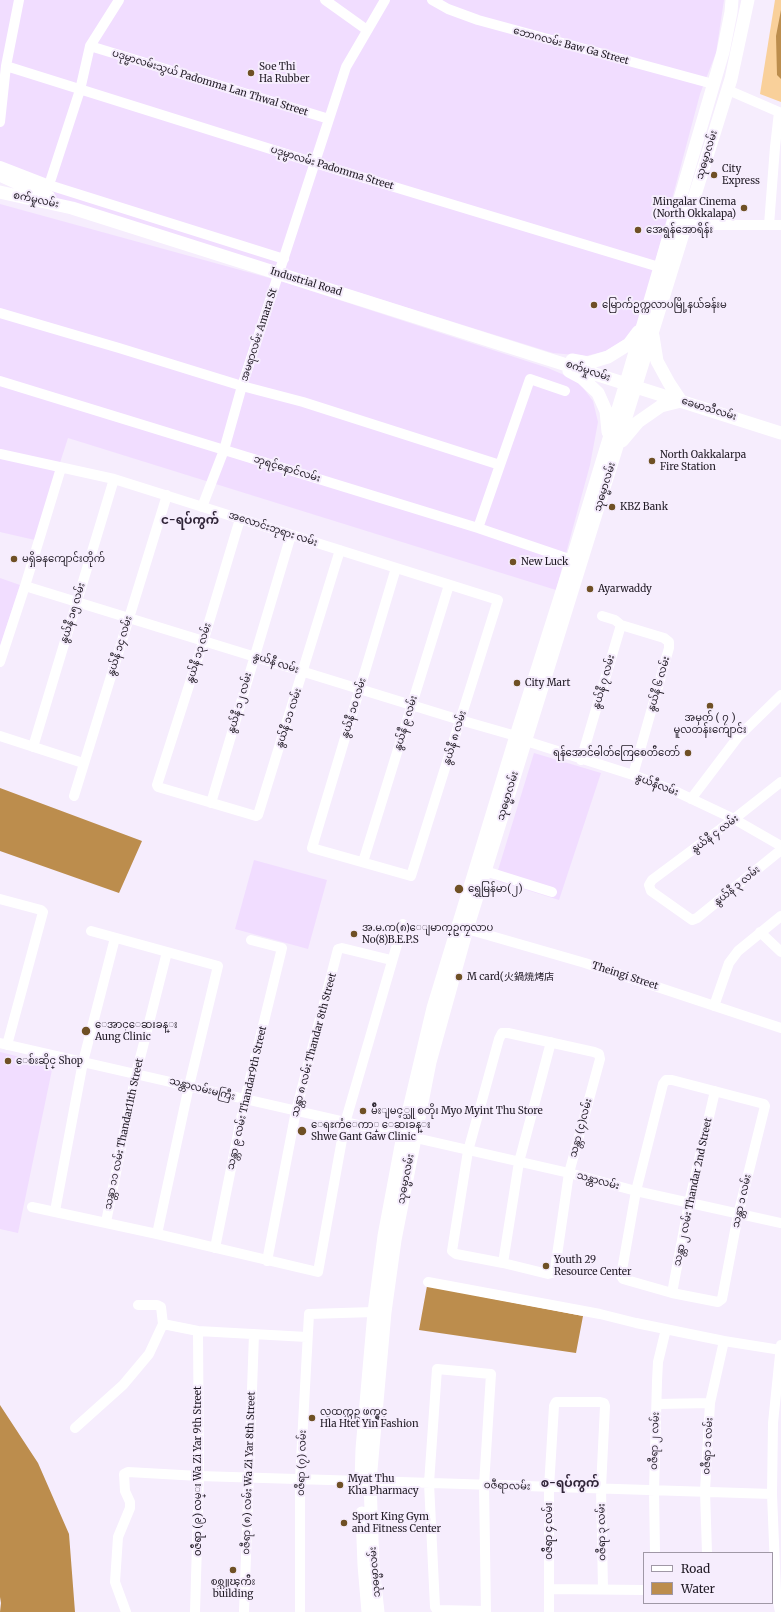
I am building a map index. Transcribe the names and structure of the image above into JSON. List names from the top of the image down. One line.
{"streets":{"main road":["သုဓမ္မာလမ်း","စက်မှုလမ်း","Industrial Road","ခေမာသီလမ်း"],"street":["ဘောဂလမ်း Baw Ga Street","ပဒုမ္မာလမ်းသွယ် Padomma Lan Thwal Street","ပဒုမ္မာလမ်း Padomma Street","အမရာလမ်း Amara St","ဘုရင့်နောင်လမ်း","အလောင်းဘုရား လမ်း","နွယ်နီ ၁၅ လမ်း","နွယ်နီ ၁၄ လမ်း","နွယ်နီ ၁၃ လမ်း","နွယ်နီ လမ်း","နွယ်နီ ၇ လမ်း","နွယ်နီ ၆ လမ်း","နွယ်နီ ၁၂ လမ်း","နွယ်နီ ၁၀ လမ်း","နွယ်နီ ၁၁ လမ်း","နွယ်နီ ၉ လမ်း","နွယ်နီ ၈ လမ်း","နွယ်နီလမ်း","နွယ်နီ ၄ လမ်း","နွယ်နီ ၃ လမ်း","Theingi Street","သန္တာ ၈ လမ်း Thandar 8th Street","သန္တာလမ်းမကြီး","သန္တာ ၉ လမ်း Thandar9th Street","သန္တာ (၄)လမ်း","သန္တာ ၁၁ လမ်း Thandar11th Street","သန္တာလမ်း","သန္တာ ၂ လမ်း Thandar 2nd Street","သန္တာ ၁ လမ်း","ဝဇီရာ ၂ လမ်း","ဝဇီရာ ၁ လမ်း","၀ဇီရာ (၇) လမ်း","၀ဇီရာ (၉) လမ္း Wa Zi Yar 9th Street","၀ဇီရာ (၈) လမ်း Wa Zi Yar 8th Street","ဝဇီရာလမ်း","ဝဇီရာ ၄ လမ်း","ဝဇီရာ ၃ လမ်း"]},"crossings":[["ဘောဂလမ်း Baw Ga Street","သုဓမ္မာလမ်း"],["ပဒုမ္မာလမ်းသွယ် Padomma Lan Thwal Street","အမရာလမ်း Amara St"],["သုဓမ္မာလမ်း","ပဒုမ္မာလမ်း Padomma Street"],["သုဓမ္မာလမ်း","စက်မှုလမ်း"],["သုဓမ္မာလမ်း","ခေမာသီလမ်း"],["သုဓမ္မာလမ်း","ဘုရင့်နောင်လမ်း"],["သုဓမ္မာလမ်း","နွယ်နီ လမ်း"],["သုဓမ္မာလမ်း","နွယ်နီလမ်း"],["သုဓမ္မာလမ်း","Theingi Street"],["သုဓမ္မာလမ်း","သန္တာလမ်းမကြီး"],["သုဓမ္မာလမ်း","သန္တာလမ်း"],["သုဓမ္မာလမ်း","၀ဇီရာ (၇) လမ်း"],["သုဓမ္မာလမ်း","ဝဇီရာလမ်း"],["ပဒုမ္မာလမ်း Padomma Street","အမရာလမ်း Amara St"],["စက်မှုလမ်း","Industrial Road"],["စက်မှုလမ်း","ခေမာသီလမ်း"],["Industrial Road","အမရာလမ်း Amara St"],["အမရာလမ်း Amara St","ဘုရင့်နောင်လမ်း"],["အမရာလမ်း Amara St","အလောင်းဘုရား လမ်း"],["အလောင်းဘုရား လမ်း","နွယ်နီ ၁၅ လမ်း"],["အလောင်းဘုရား လမ်း","နွယ်နီ ၁၄ လမ်း"],["အလောင်းဘုရား လမ်း","နွယ်နီ ၁၃ လမ်း"],["အလောင်းဘုရား လမ်း","နွယ်နီ ၁၂ လမ်း"],["အလောင်းဘုရား လမ်း","နွယ်နီ ၁၀ လမ်း"],["အလောင်းဘုရား လမ်း","နွယ်နီ ၁၁ လမ်း"],["အလောင်းဘုရား လမ်း","နွယ်နီ ၉ လမ်း"],["အလောင်းဘုရား လမ်း","နွယ်နီ ၈ လမ်း"],["နွယ်နီ ၁၅ လမ်း","နွယ်နီ လမ်း"],["နွယ်နီ ၁၄ လမ်း","နွယ်နီ လမ်း"],["နွယ်နီ ၁၃ လမ်း","နွယ်နီ လမ်း"],["နွယ်နီ ၁၃ လမ်း","နွယ်နီ ၁၂ လမ်း"],["နွယ်နီ ၁၃ လမ်း","နွယ်နီ ၁၁ လမ်း"],["နွယ်နီ လမ်း","နွယ်နီ ၁၂ လမ်း"],["နွယ်နီ လမ်း","နွယ်နီ ၁၀ လမ်း"],["နွယ်နီ လမ်း","နွယ်နီ ၁၁ လမ်း"],["နွယ်နီ လမ်း","နွယ်နီ ၉ လမ်း"],["နွယ်နီ လမ်း","နွယ်နီ ၈ လမ်း"],["နွယ်နီ လမ်း","နွယ်နီလမ်း"],["နွယ်နီ ၇ လမ်း","နွယ်နီ ၆ လမ်း"],["နွယ်နီ ၇ လမ်း","နွယ်နီလမ်း"],["နွယ်နီ ၆ လမ်း","နွယ်နီလမ်း"],["နွယ်နီ ၁၂ လမ်း","နွယ်နီ ၁၁ လမ်း"],["နွယ်နီ ၁၀ လမ်း","နွယ်နီ ၉ လမ်း"],["နွယ်နီ ၁၀ လမ်း","နွယ်နီ ၈ လမ်း"],["နွယ်နီ ၉ လမ်း","နွယ်နီ ၈ လမ်း"],["နွယ်နီလမ်း","နွယ်နီ ၄ လမ်း"],["နွယ်နီ ၄ လမ်း","နွယ်နီ ၃ လမ်း"],["သန္တာ ၈ လမ်း Thandar 8th Street","သန္တာလမ်းမကြီး"],["သန္တာလမ်းမကြီး","သန္တာ ၉ လမ်း Thandar9th Street"],["သန္တာလမ်းမကြီး","သန္တာ ၁၁ လမ်း Thandar11th Street"],["သန္တာလမ်းမကြီး","သန္တာလမ်း"],["သန္တာ (၄)လမ်း","သန္တာလမ်း"],["သန္တာလမ်း","သန္တာ ၂ လမ်း Thandar 2nd Street"],["သန္တာလမ်း","သန္တာ ၁ လမ်း"],["သန္တာ ၂ လမ်း Thandar 2nd Street","သန္တာ ၁ လမ်း"],["ဝဇီရာ ၂ လမ်း","ဝဇီရာလမ်း"],["ဝဇီရာ ၁ လမ်း","ဝဇီရာလမ်း"],["၀ဇီရာ (၇) လမ်း","ဝဇီရာလမ်း"],["၀ဇီရာ (၉) လမ္း Wa Zi Yar 9th Street","ဝဇီရာလမ်း"],["၀ဇီရာ (၈) လမ်း Wa Zi Yar 8th Street","ဝဇီရာလမ်း"],["ဝဇီရာလမ်း","ဝဇီရာ ၄ လမ်း"],["ဝဇီရာလမ်း","ဝဇီရာ ၃ လမ်း"],["ဝဇီရာ ၄ လမ်း","ဝဇီရာ ၃ လမ်း"]],"districts":["င-ရပ်ကွက်","စ-ရပ်ကွက်"],"places":["Soe Thi Ha Rubber","City Express","Mingalar Cinema (North Okkalapa)","အေရွန်အောရိန်း","မြောက်ဥက္ကလာပမြို့နယ်ခန်းမ","North Oakkalarpa Fire Station","KBZ Bank","မရှိခနကျောင်းတိုက်","New Luck","Ayarwaddy","City Mart","အမှတ် ( ၇ ) မူလတန်းကျောင်း","ရန်အောင်ဓါတ်ကြေစေတီတော်","ရွှေမြန်မာ(၂)","အ.မ.က(၈)ေျမာက္ဥကၠလာပ No(8)B.E.P.S","M card(火鍋燒烤店","ေအာင္ေဆးခန္း Aung Clinic","ေစ်းဆိုင္ Shop","မ်ိဳးျမင့္သူ စတိုး Myo Myint Thu Store","ေရႊကံေကာ္ ေဆးခန္း Shwe Gant Gaw Clinic","Youth 29 Resource Center","လွထက္ယဥ္ ဖက္ရွင္ Hla Htet Yin Fashion","Myat Thu Kha Pharmacy","Sport King Gym and Fitness Center","စစ္သူၾကီး building"],"legend":["Road","Water"]}
